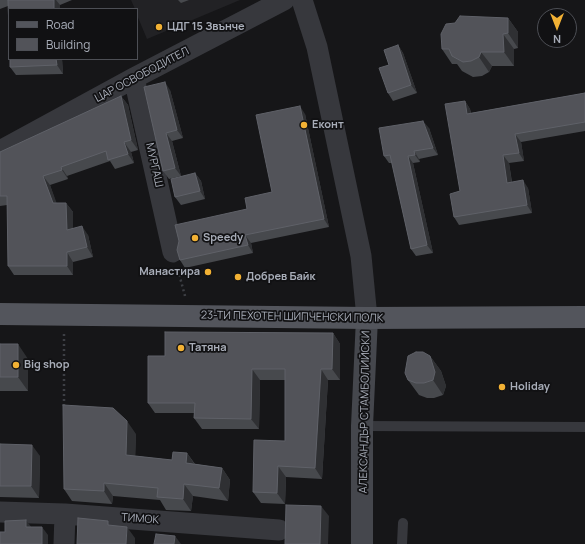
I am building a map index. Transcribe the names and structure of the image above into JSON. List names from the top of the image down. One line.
{"streets":{"main road":["23-ТИ ПЕХОТЕН ШИПЧЕНСКИ ПОЛК","АЛЕКСАНДЪР СТАМБОЛИЙСКИ"],"street":["ЦАР ОСВОБОДИТЕЛ","МУРГАШ","ТИМОК"]},"crossings":[["ЦАР ОСВОБОДИТЕЛ","МУРГАШ"],["23-ТИ ПЕХОТЕН ШИПЧЕНСКИ ПОЛК","АЛЕКСАНДЪР СТАМБОЛИЙСКИ"]],"places":["ЦДГ 15 Звънче","Еконт","Speedy","Манастира","Добрев Байк","Татяна","Big shop","Holiday"],"legend":["Road","Building"],"north":"bottom"}
